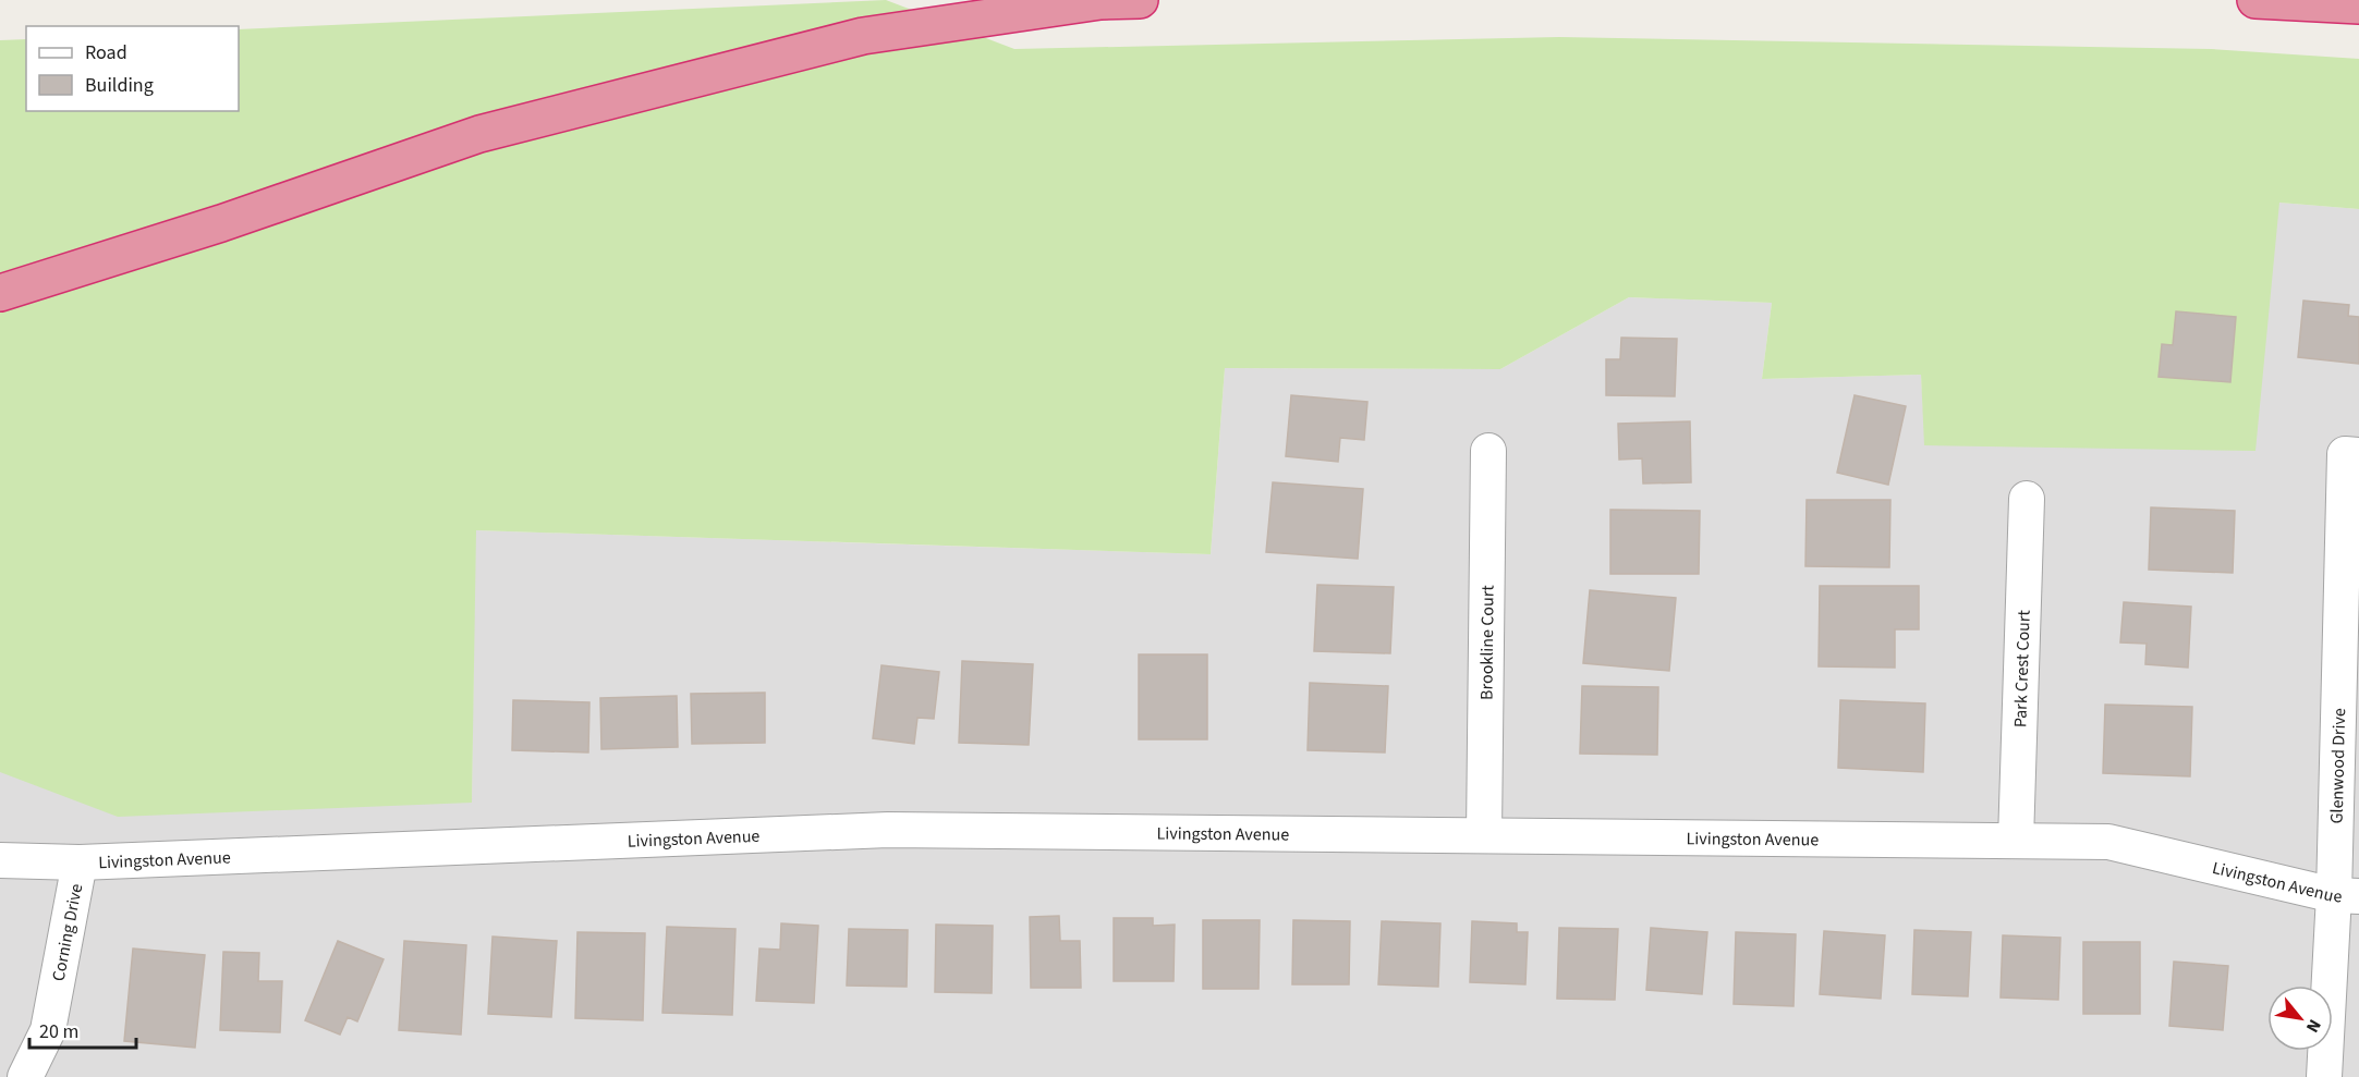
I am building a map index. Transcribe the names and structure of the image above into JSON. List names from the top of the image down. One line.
{"streets":{"street":["Brookline Court","Park Crest Court","Glenwood Drive","Livingston Avenue","Corning Drive"]},"crossings":[["Brookline Court","Livingston Avenue"],["Park Crest Court","Livingston Avenue"],["Glenwood Drive","Livingston Avenue"],["Livingston Avenue","Corning Drive"]],"legend":["Road","Building"],"scale_bar":"20 m","north":"bottom right"}
